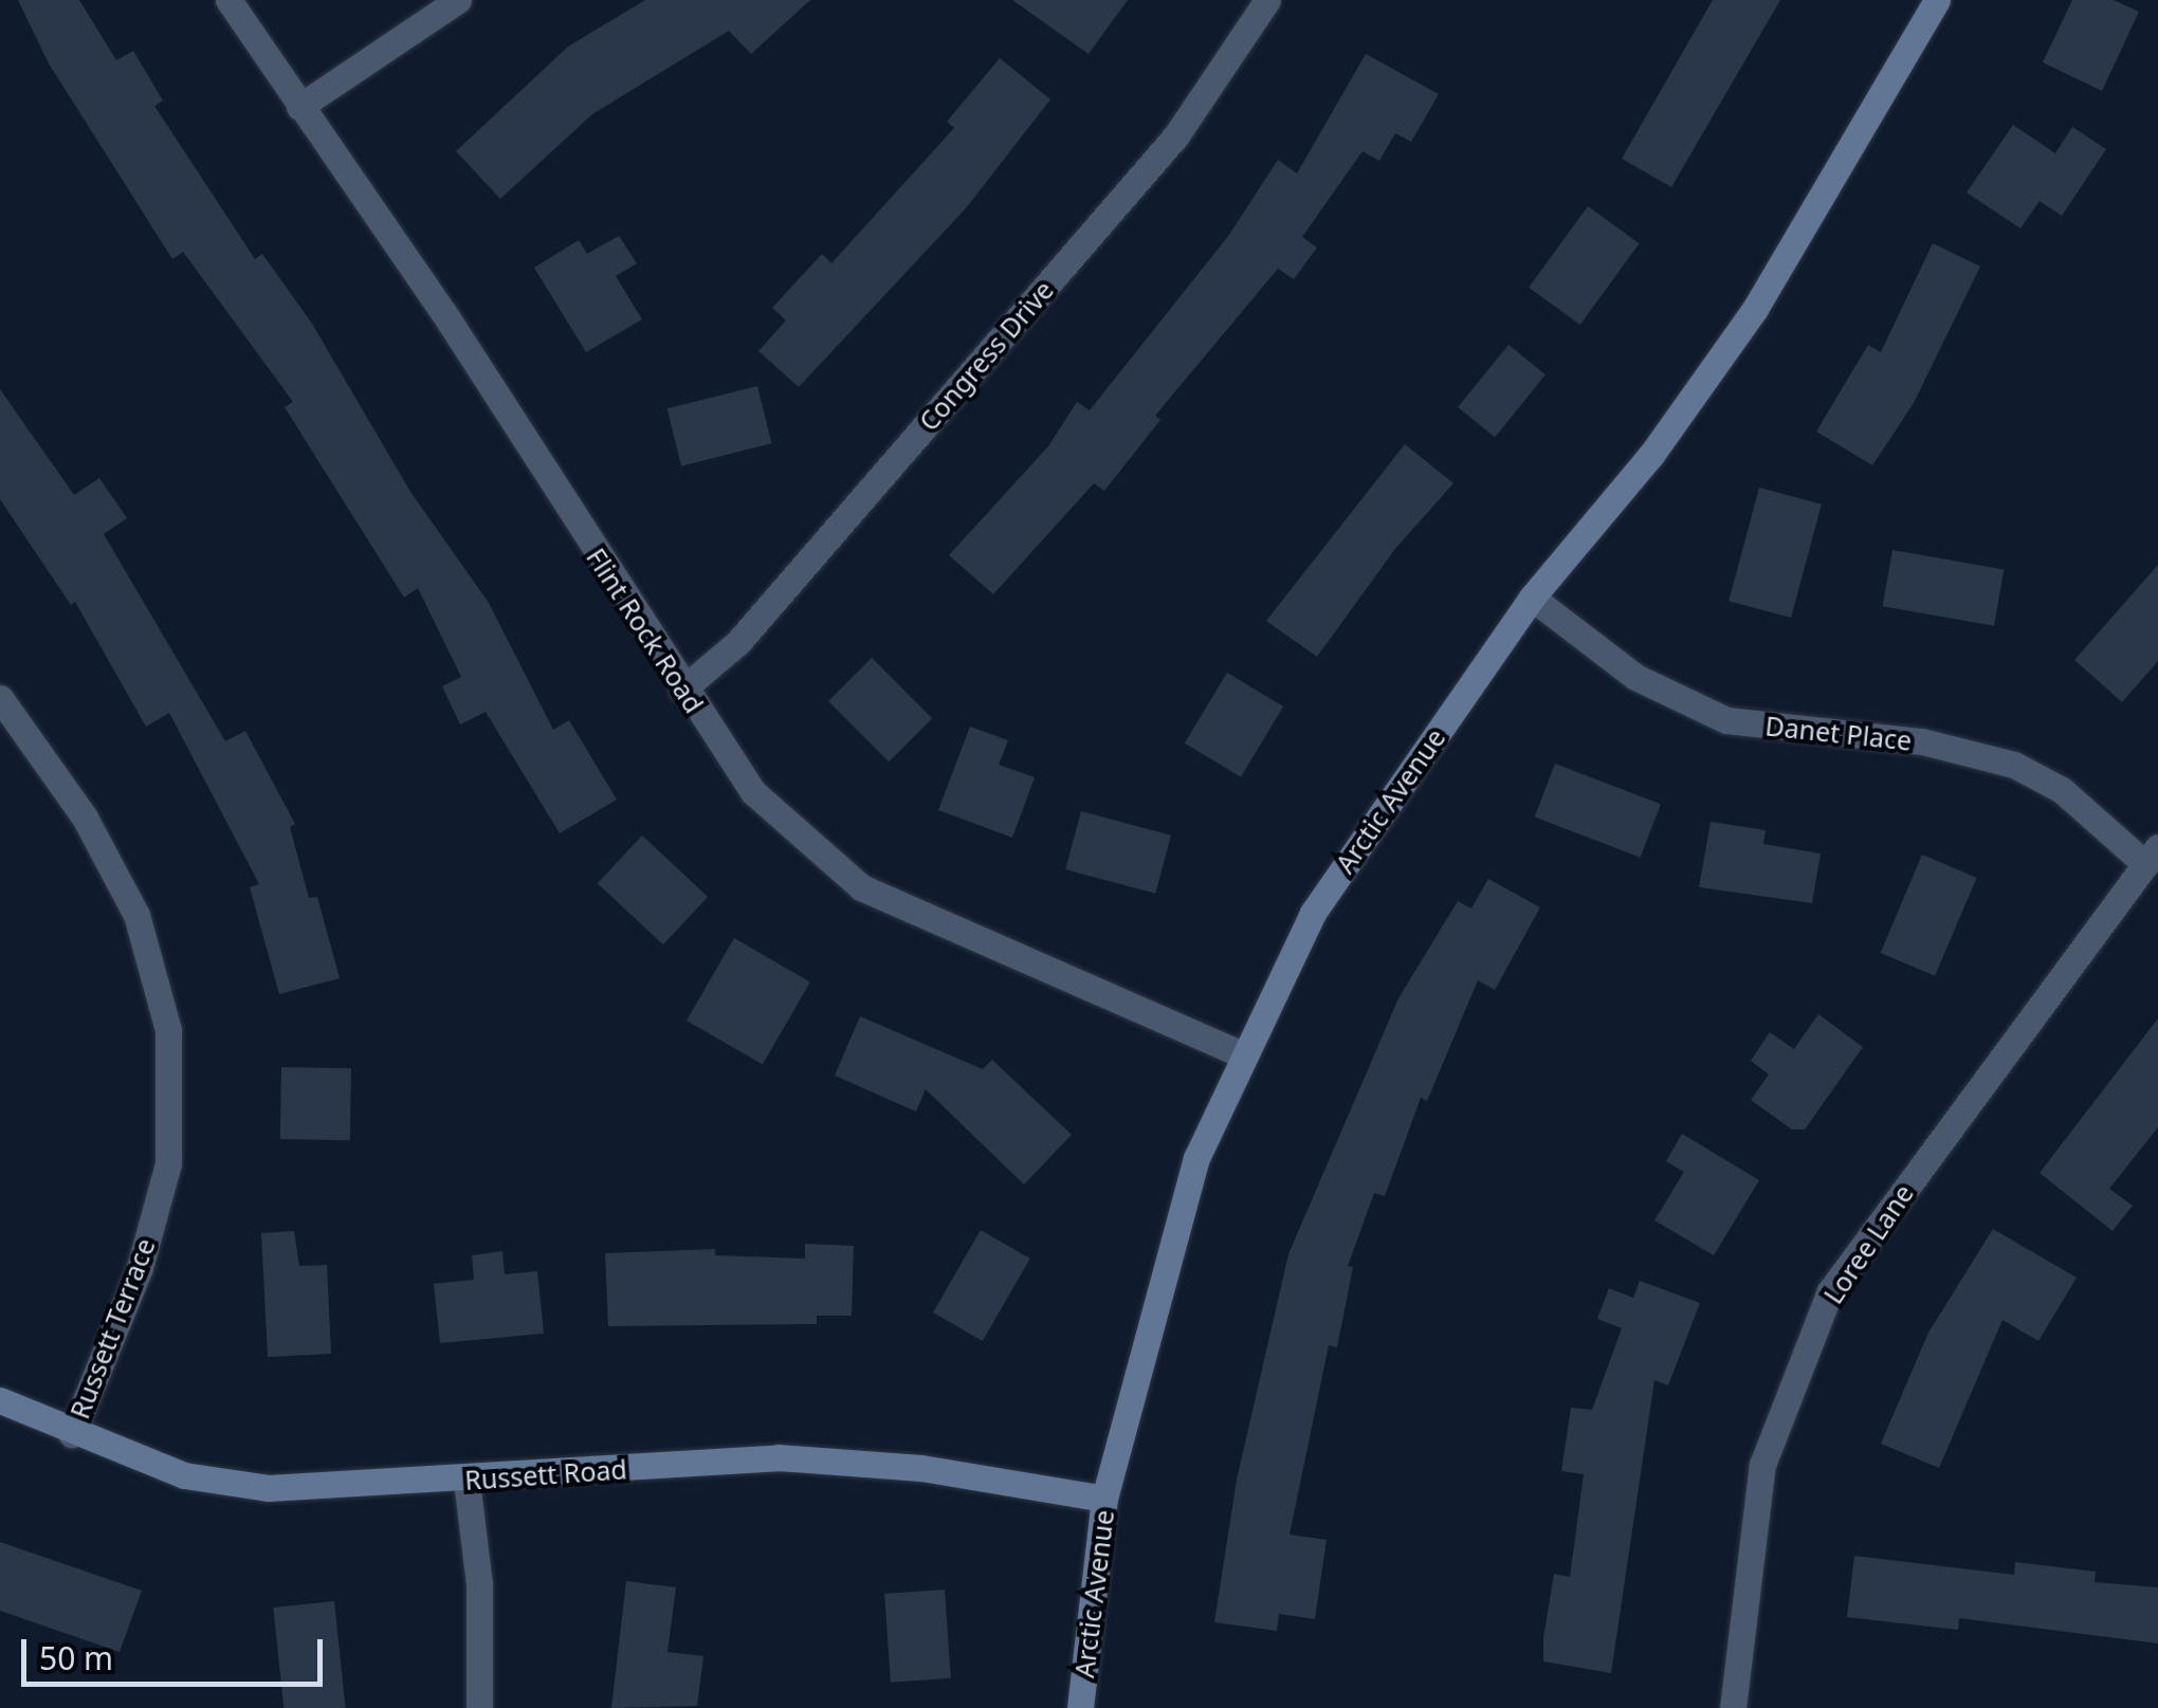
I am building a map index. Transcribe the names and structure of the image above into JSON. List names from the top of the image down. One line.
{"streets":{"street":["Congress Drive","Flint Rock Road","Danet Place","Arctic Avenue","Loree Lane","Russett Terrace","Russett Road"]},"crossings":[["Congress Drive","Flint Rock Road"],["Flint Rock Road","Arctic Avenue"],["Danet Place","Arctic Avenue"],["Danet Place","Loree Lane"],["Arctic Avenue","Russett Road"],["Russett Terrace","Russett Road"]],"scale_bar":"50 m"}
